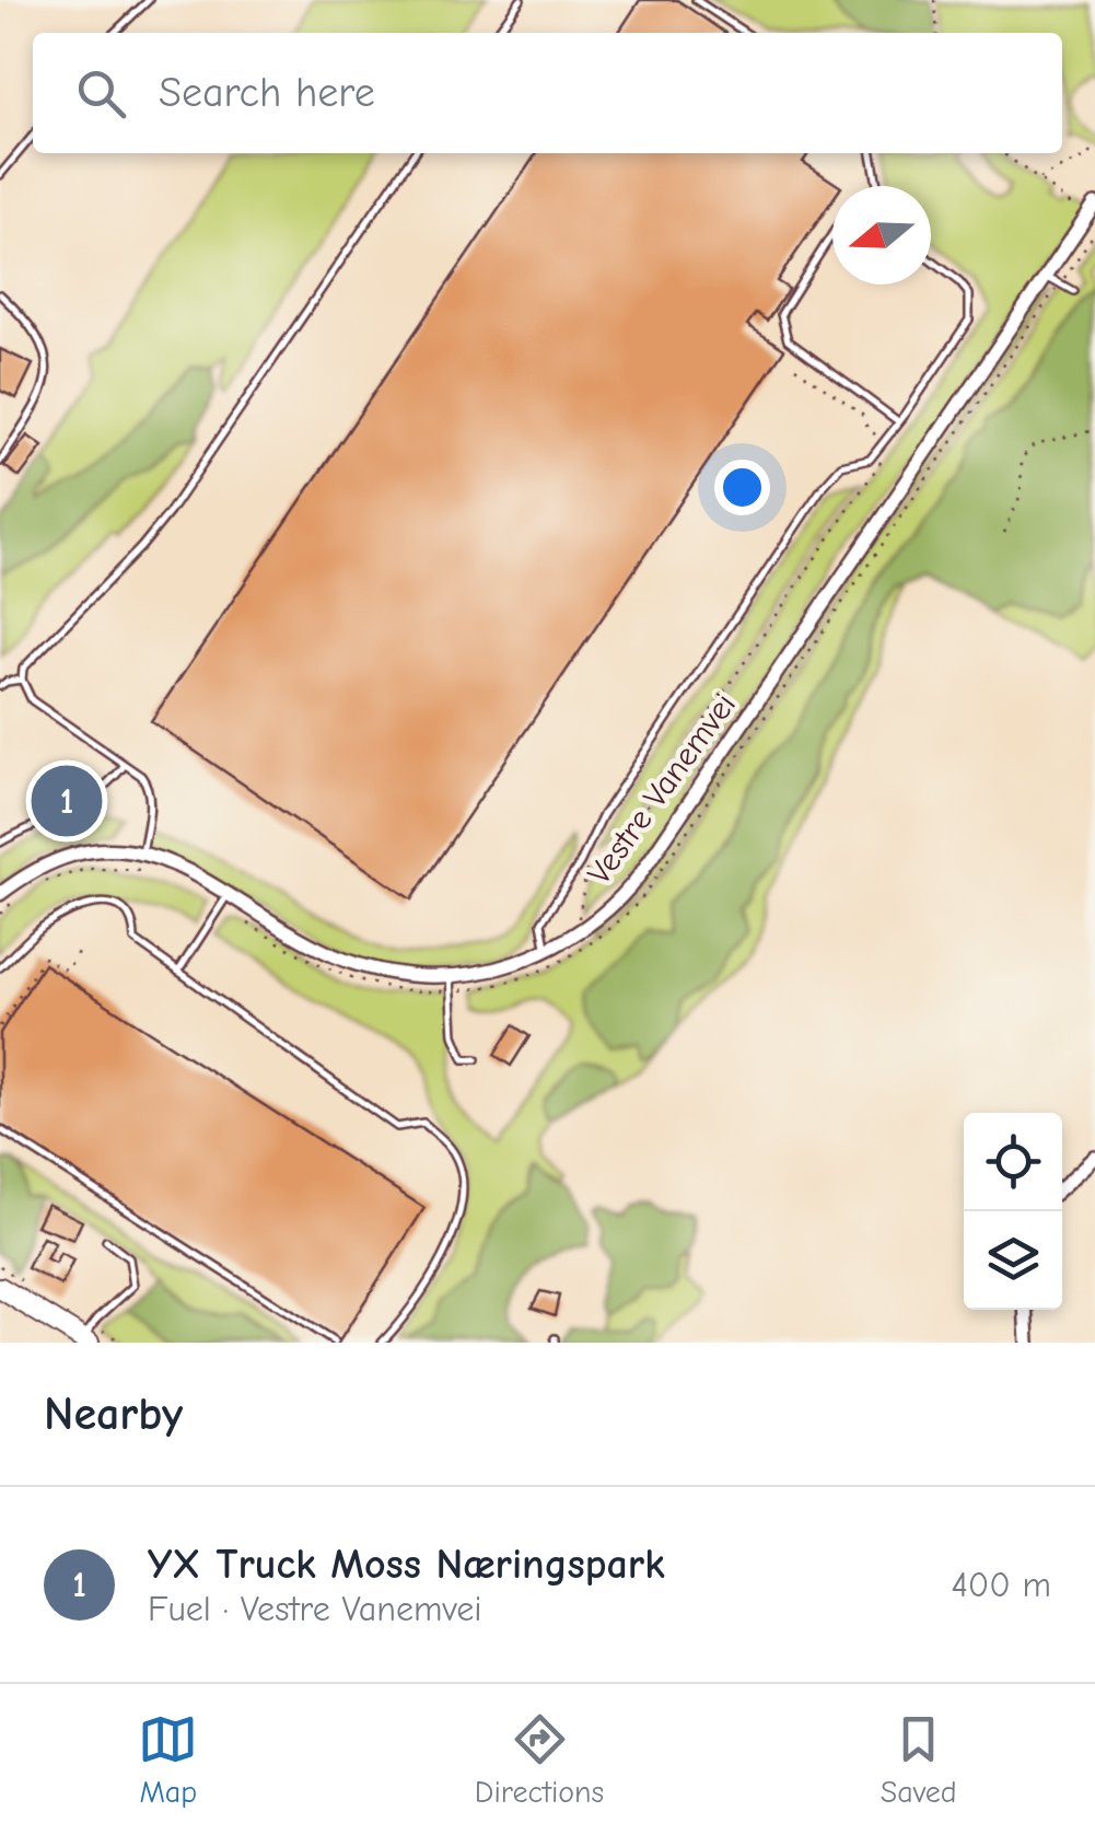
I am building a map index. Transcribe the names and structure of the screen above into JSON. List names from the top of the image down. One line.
{"streets":{"street":["Vestre Vanemvei"]},"north":"left","page":{"search":"Search here","pins":"1","heading":"Nearby","list":[{"mark":"1","name":"YX Truck Moss Næringspark","note":"Fuel · Vestre Vanemvei","value":"400 m"}],"nav":["Map","Directions","Saved"]}}
